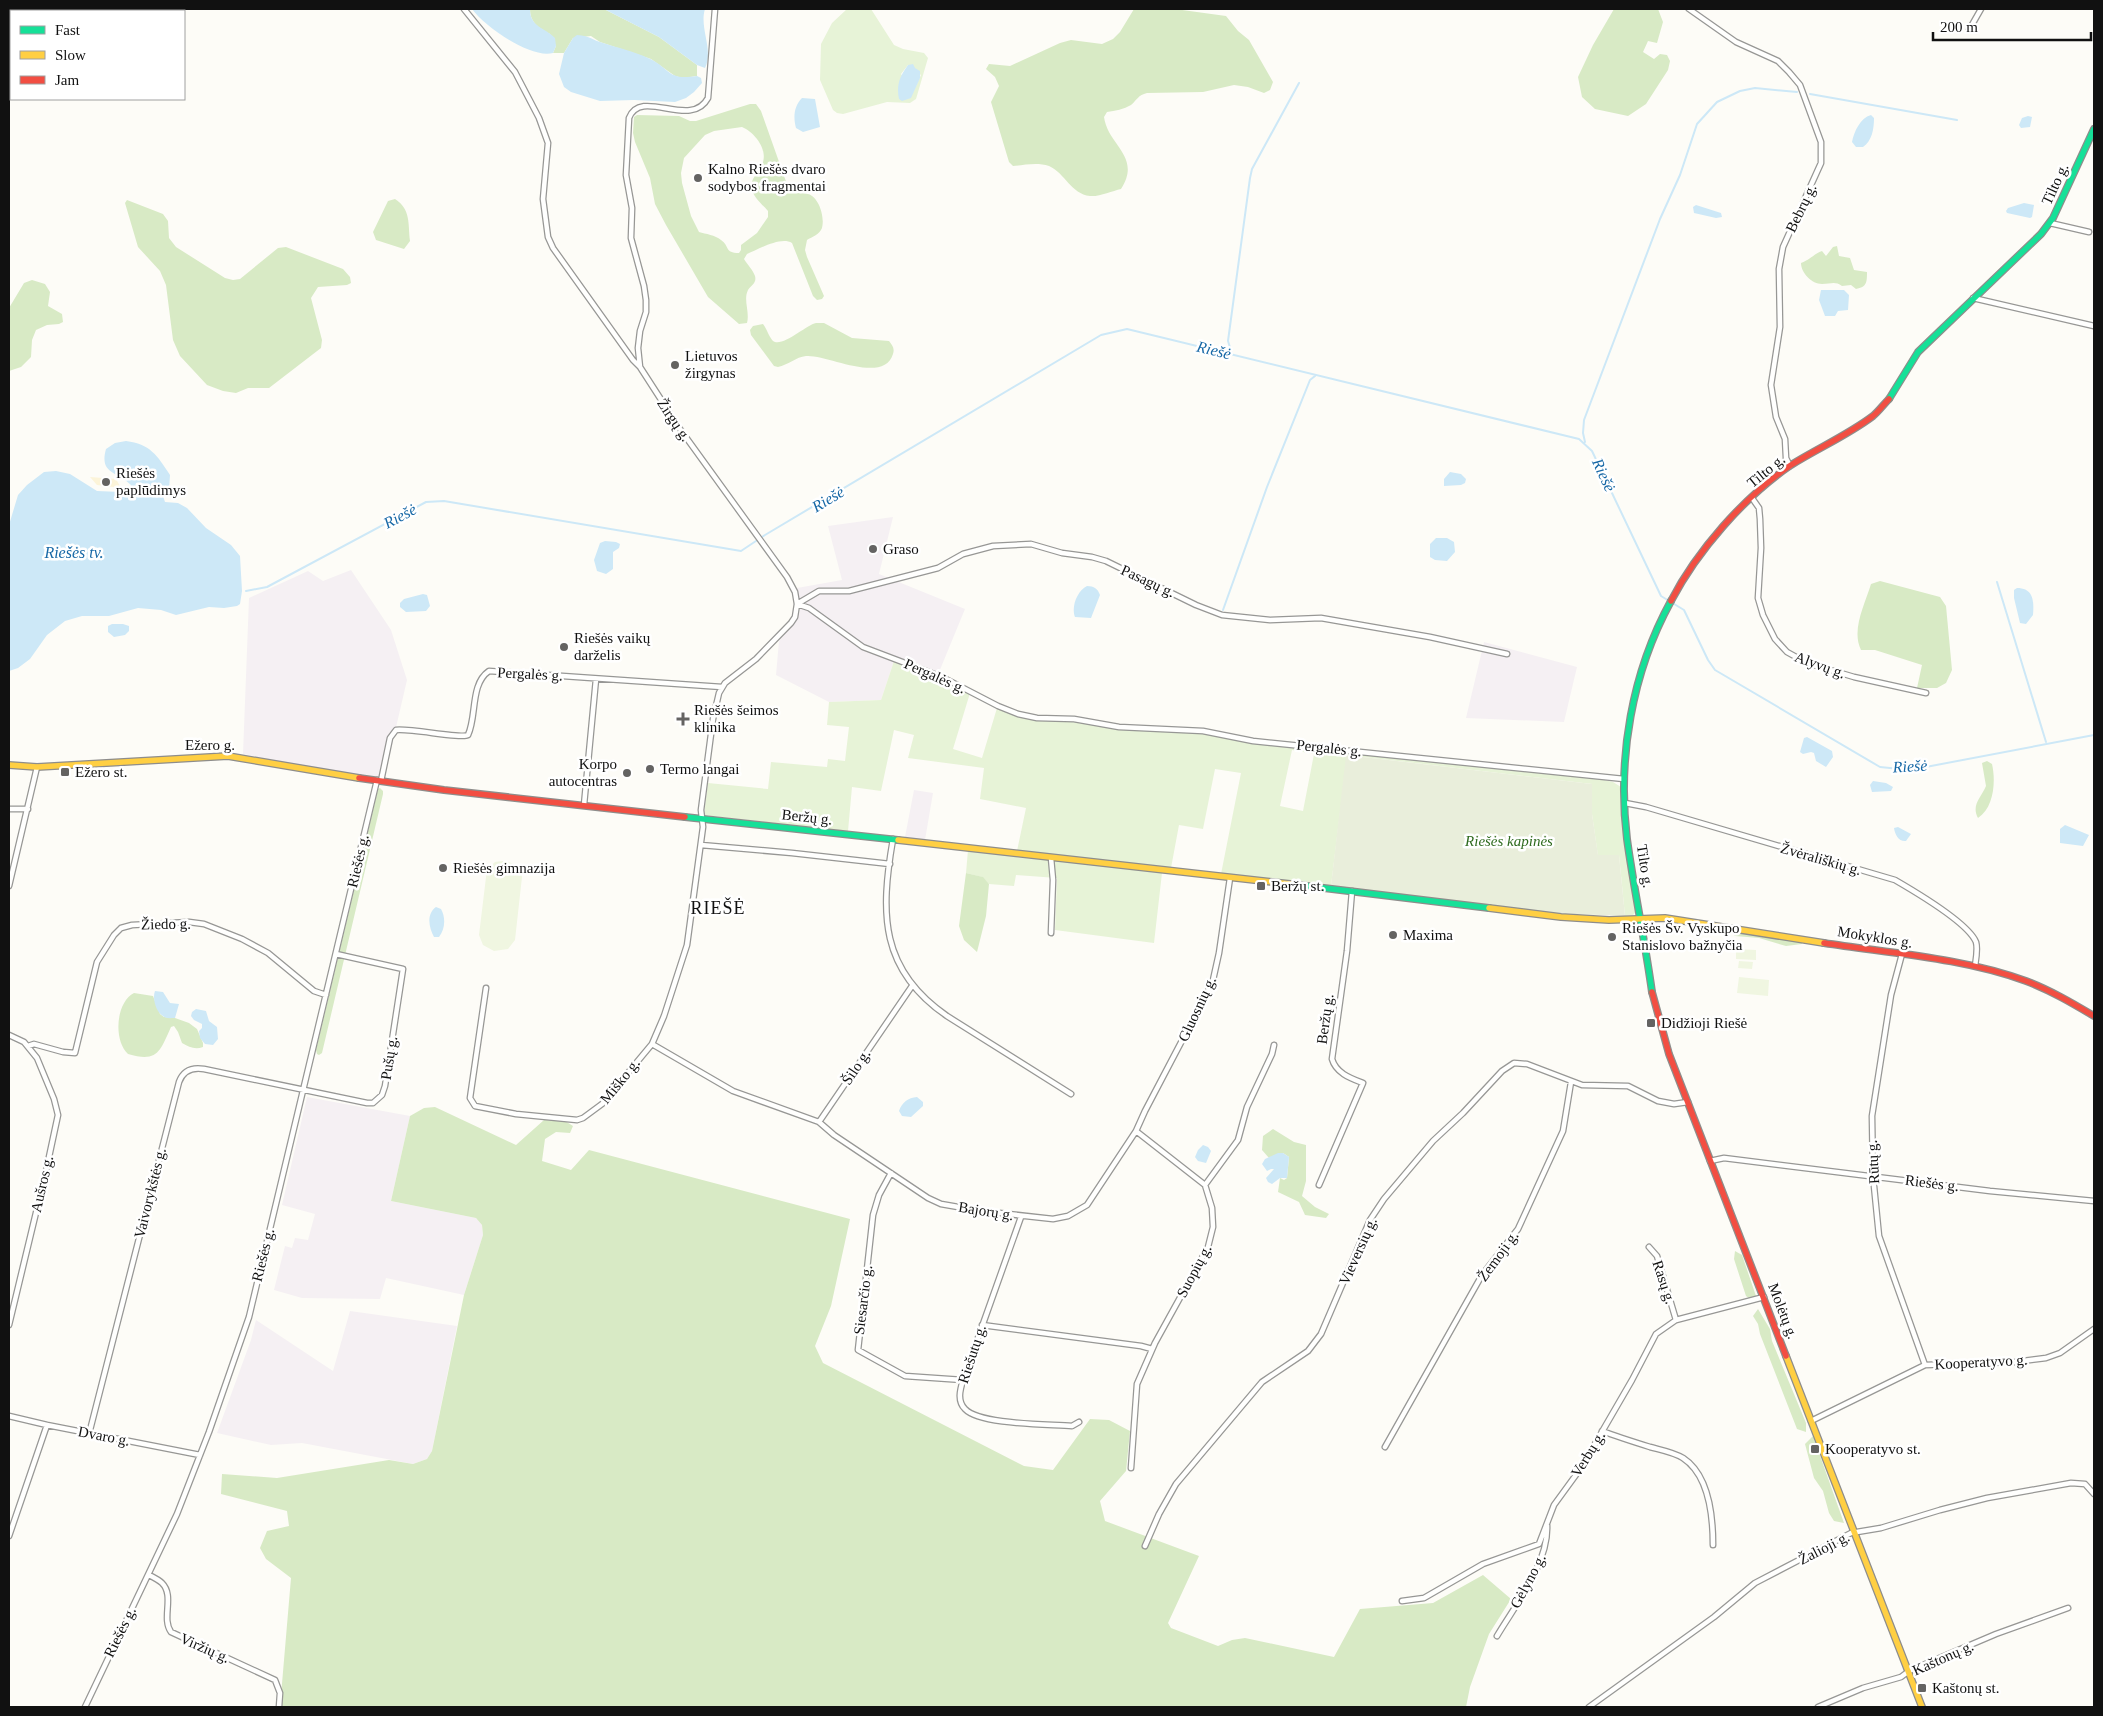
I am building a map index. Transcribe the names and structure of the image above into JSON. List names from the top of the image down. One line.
{"streets":{"main road":["Tilto g.","Ežero g.","Beržų g.","Mokyklos g.","Molėtų g."],"street":["Bebrų g.","Žirgų g.","Pasagų g.","Alyvų g.","Pergalės g.","Žvėrališkių g.","Riešės g.","Žiedo g.","Gluosnių g.","Pušų g.","Šilo g.","Miško g.","Rūtų g.","Aušros g.","Vaivorykštės g.","Bajorų g.","Vieversių g.","Žemoji g.","Suopių g.","Rasų g.","Siesarčio g.","Riešutų g.","Kooperatyvo g.","Dvaro g.","Verbų g.","Žalioji g.","Gėlyno g.","Viržių g.","Kaštonų g."]},"crossings":[["Tilto g.","Bebrų g."],["Tilto g.","Alyvų g."],["Tilto g.","Pergalės g."],["Tilto g.","Žvėrališkių g."],["Tilto g.","Mokyklos g."],["Tilto g.","Molėtų g."],["Žirgų g.","Pasagų g."],["Žirgų g.","Pergalės g."],["Pasagų g.","Pergalės g."],["Pergalės g.","Ežero g."],["Pergalės g.","Beržų g."],["Pergalės g.","Riešės g."],["Pergalės g.","Miško g."],["Ežero g.","Beržų g."],["Ežero g.","Riešės g."],["Beržų g.","Riešės g."],["Beržų g.","Mokyklos g."],["Beržų g.","Gluosnių g."],["Beržų g.","Miško g."],["Žvėrališkių g.","Mokyklos g."],["Riešės g.","Žiedo g."],["Riešės g.","Pušų g."],["Riešės g.","Rūtų g."],["Riešės g.","Vaivorykštės g."],["Riešės g.","Molėtų g."],["Riešės g.","Dvaro g."],["Riešės g.","Viržių g."],["Žiedo g.","Aušros g."],["Mokyklos g.","Rūtų g."],["Mokyklos g.","Molėtų g."],["Gluosnių g.","Bajorų g."],["Pušų g.","Vaivorykštės g."],["Šilo g.","Bajorų g."],["Rūtų g.","Kooperatyvo g."],["Vaivorykštės g.","Dvaro g."],["Bajorų g.","Siesarčio g."],["Bajorų g.","Riešutų g."],["Vieversių g.","Žemoji g."],["Vieversių g.","Molėtų g."],["Rasų g.","Verbų g."],["Siesarčio g.","Riešutų g."],["Molėtų g.","Kooperatyvo g."],["Molėtų g.","Verbų g."],["Molėtų g.","Žalioji g."],["Molėtų g.","Kaštonų g."],["Verbų g.","Gėlyno g."]],"districts":["RIEŠĖ"],"water":["Riešė","Riešės tv."],"parks":["Riešės kapinės"],"places":{"other":["Kalno Riešės dvaro sodybos fragmentai","Lietuvos žirgynas","Riešės paplūdimys","Graso","Riešės vaikų darželis","Termo langai","Korpo autocentras","Riešės gimnazija","Maxima","Riešės Šv. Vyskupo Stanislovo bažnyčia"],"health":["Riešės šeimos klinika"],"transit":["Ežero st.","Beržų st.","Didžioji Riešė","Kooperatyvo st.","Kaštonų st."]},"legend":["Fast","Slow","Jam"],"scale_bar":"200 m"}
